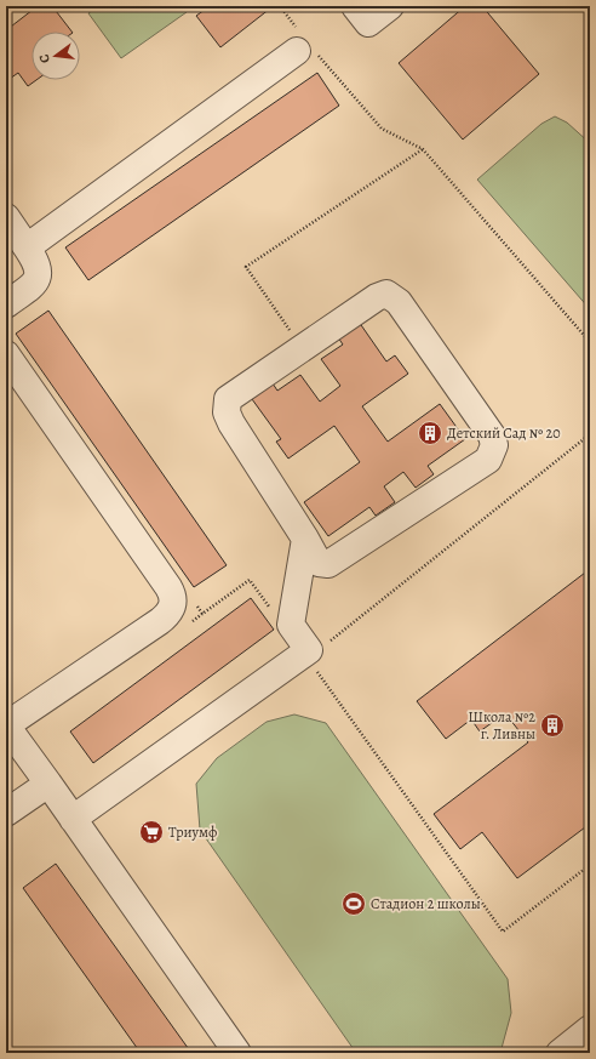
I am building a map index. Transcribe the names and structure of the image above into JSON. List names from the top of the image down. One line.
{"places":{"building":["Детский Сад № 20","Школа №2 г. Ливны"],"supermarket":["Триумф"],"sports":["Стадион 2 школы"]},"north":"left"}
